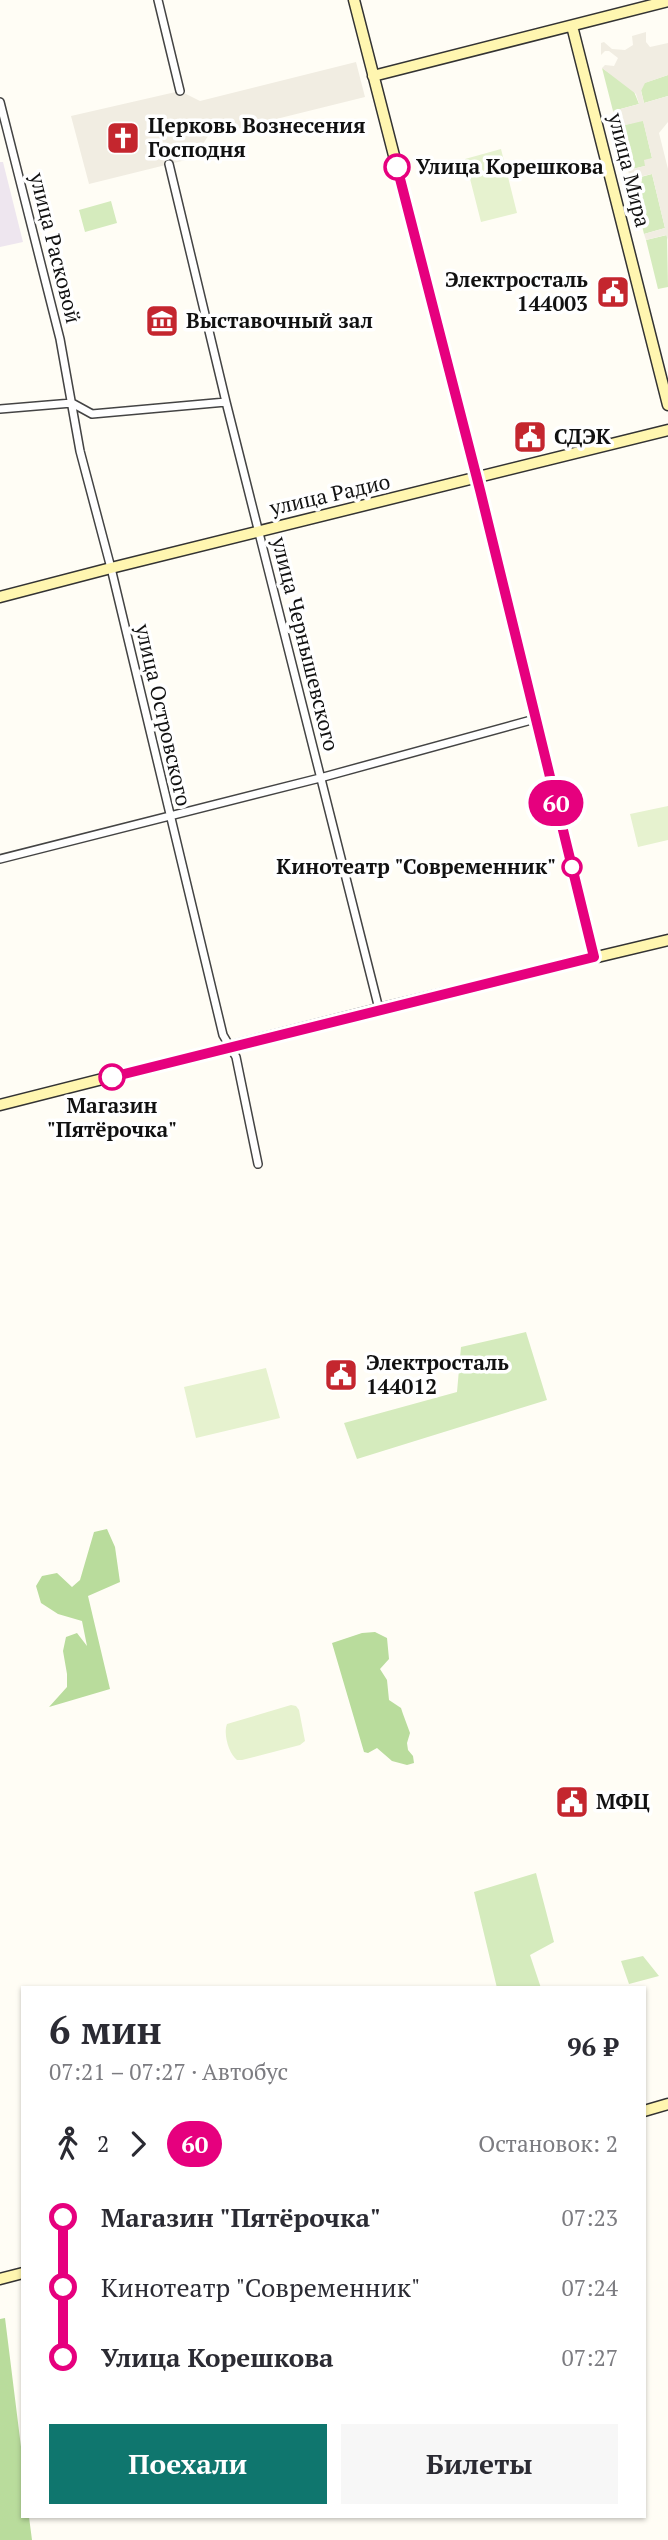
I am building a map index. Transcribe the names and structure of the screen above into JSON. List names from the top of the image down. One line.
{"streets":{"main road":["улица Мира","улица Радио"],"street":["улица Расковой","улица Чернышевского","улица Островского"]},"crossings":[["улица Расковой","улица Островского"],["улица Радио","улица Чернышевского"],["улица Радио","улица Островского"]],"places":{"church":["Церковь Вознесения Господня"],"other":["Улица Корешкова","Кинотеатр \"Современник\"","Магазин \"Пятёрочка\""],"public building":["Электросталь 144003","СДЭК","Электросталь 144012","МФЦ"],"museum":["Выставочный зал"]},"lines":["bus line 60"],"page":{"on_map":"60","heading":["6 мин","07:21 – 07:27 · Автобус","96 ₽"],"legs":["2","60","Остановок: 2"],"list":[{"name":"Магазин \"Пятёрочка\"","value":"07:23"},{"name":"Кинотеатр \"Современник\"","value":"07:24"},{"name":"Улица Корешкова","value":"07:27"}],"buttons":["Поехали","Билеты"]}}
